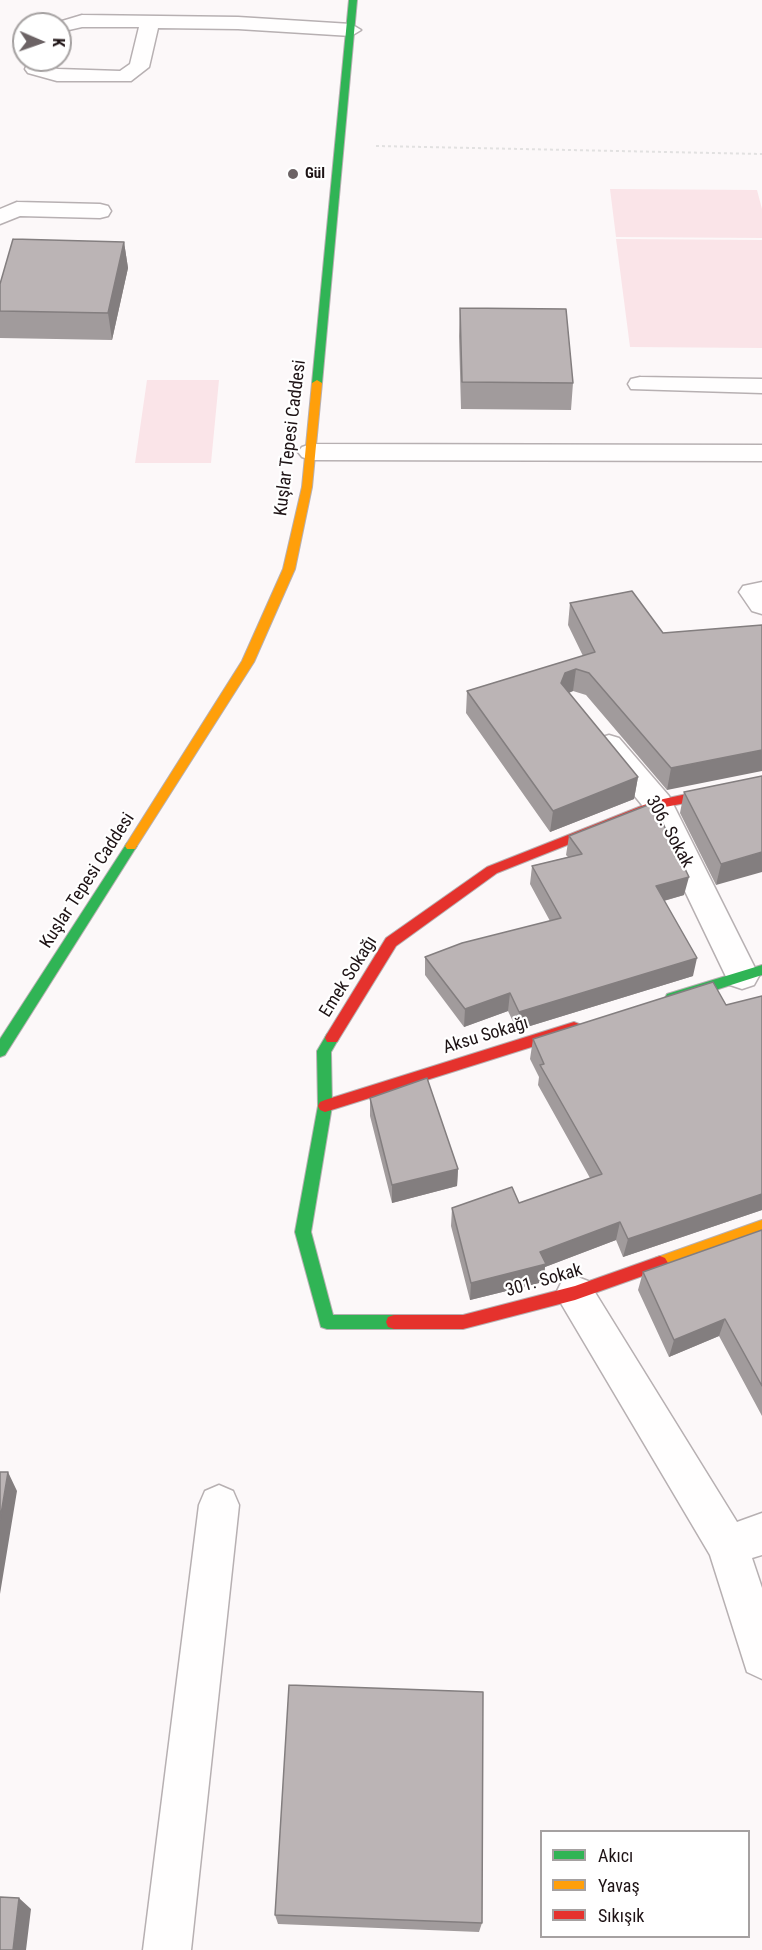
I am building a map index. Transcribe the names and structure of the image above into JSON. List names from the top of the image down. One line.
{"streets":{"street":["Kuşlar Tepesi Caddesi","306. Sokak","Emek Sokağı","Aksu Sokağı","301. Sokak"]},"crossings":[["306. Sokak","Emek Sokağı"],["Emek Sokağı","Aksu Sokağı"],["Emek Sokağı","301. Sokak"]],"places":["Gül"],"legend":["Akıcı","Yavaş","Sıkışık"],"north":"right"}
